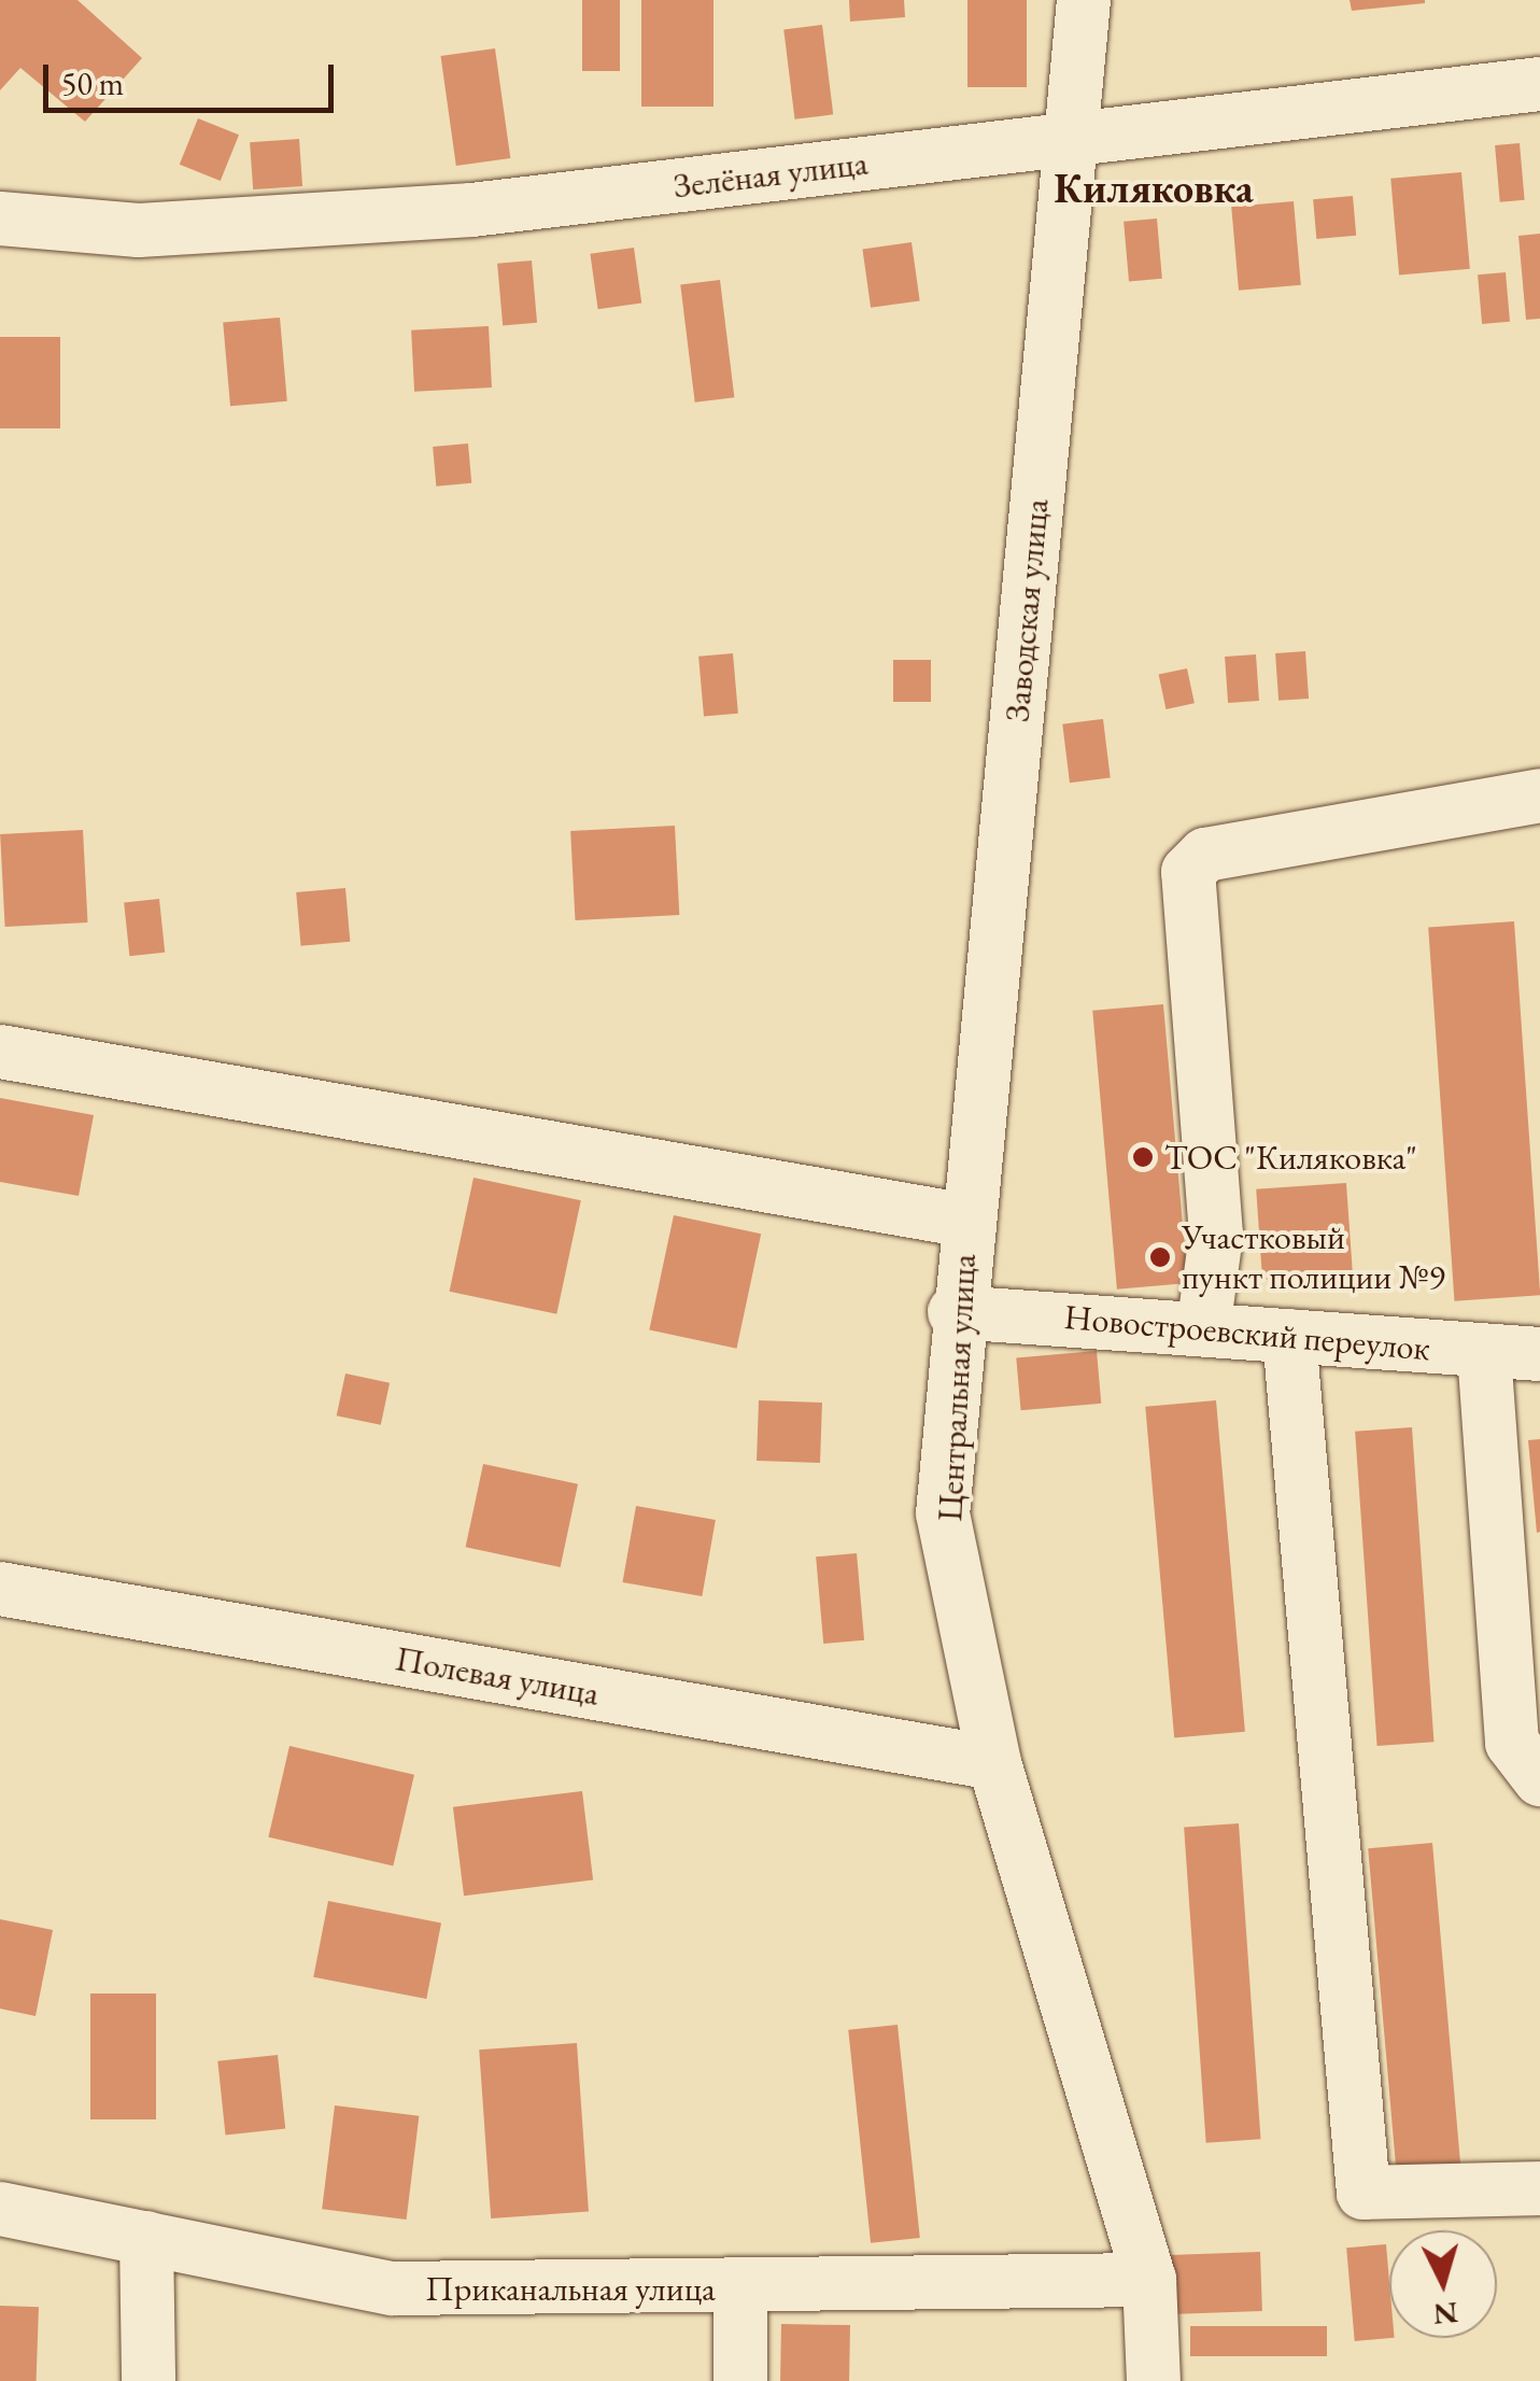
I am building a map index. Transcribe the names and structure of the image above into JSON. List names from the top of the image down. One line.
{"streets":{"street":["Зелёная улица","Заводская улица","Новостроевский переулок","Центральная улица","Полевая улица","Приканальная улица"]},"crossings":[["Зелёная улица","Заводская улица"],["Заводская улица","Центральная улица"],["Новостроевский переулок","Центральная улица"],["Центральная улица","Полевая улица"],["Центральная улица","Приканальная улица"]],"districts":["Киляковка"],"places":["ТОС \"Киляковка\"","Участковый пункт полиции №9"],"scale_bar":"50 m","north":"bottom"}
